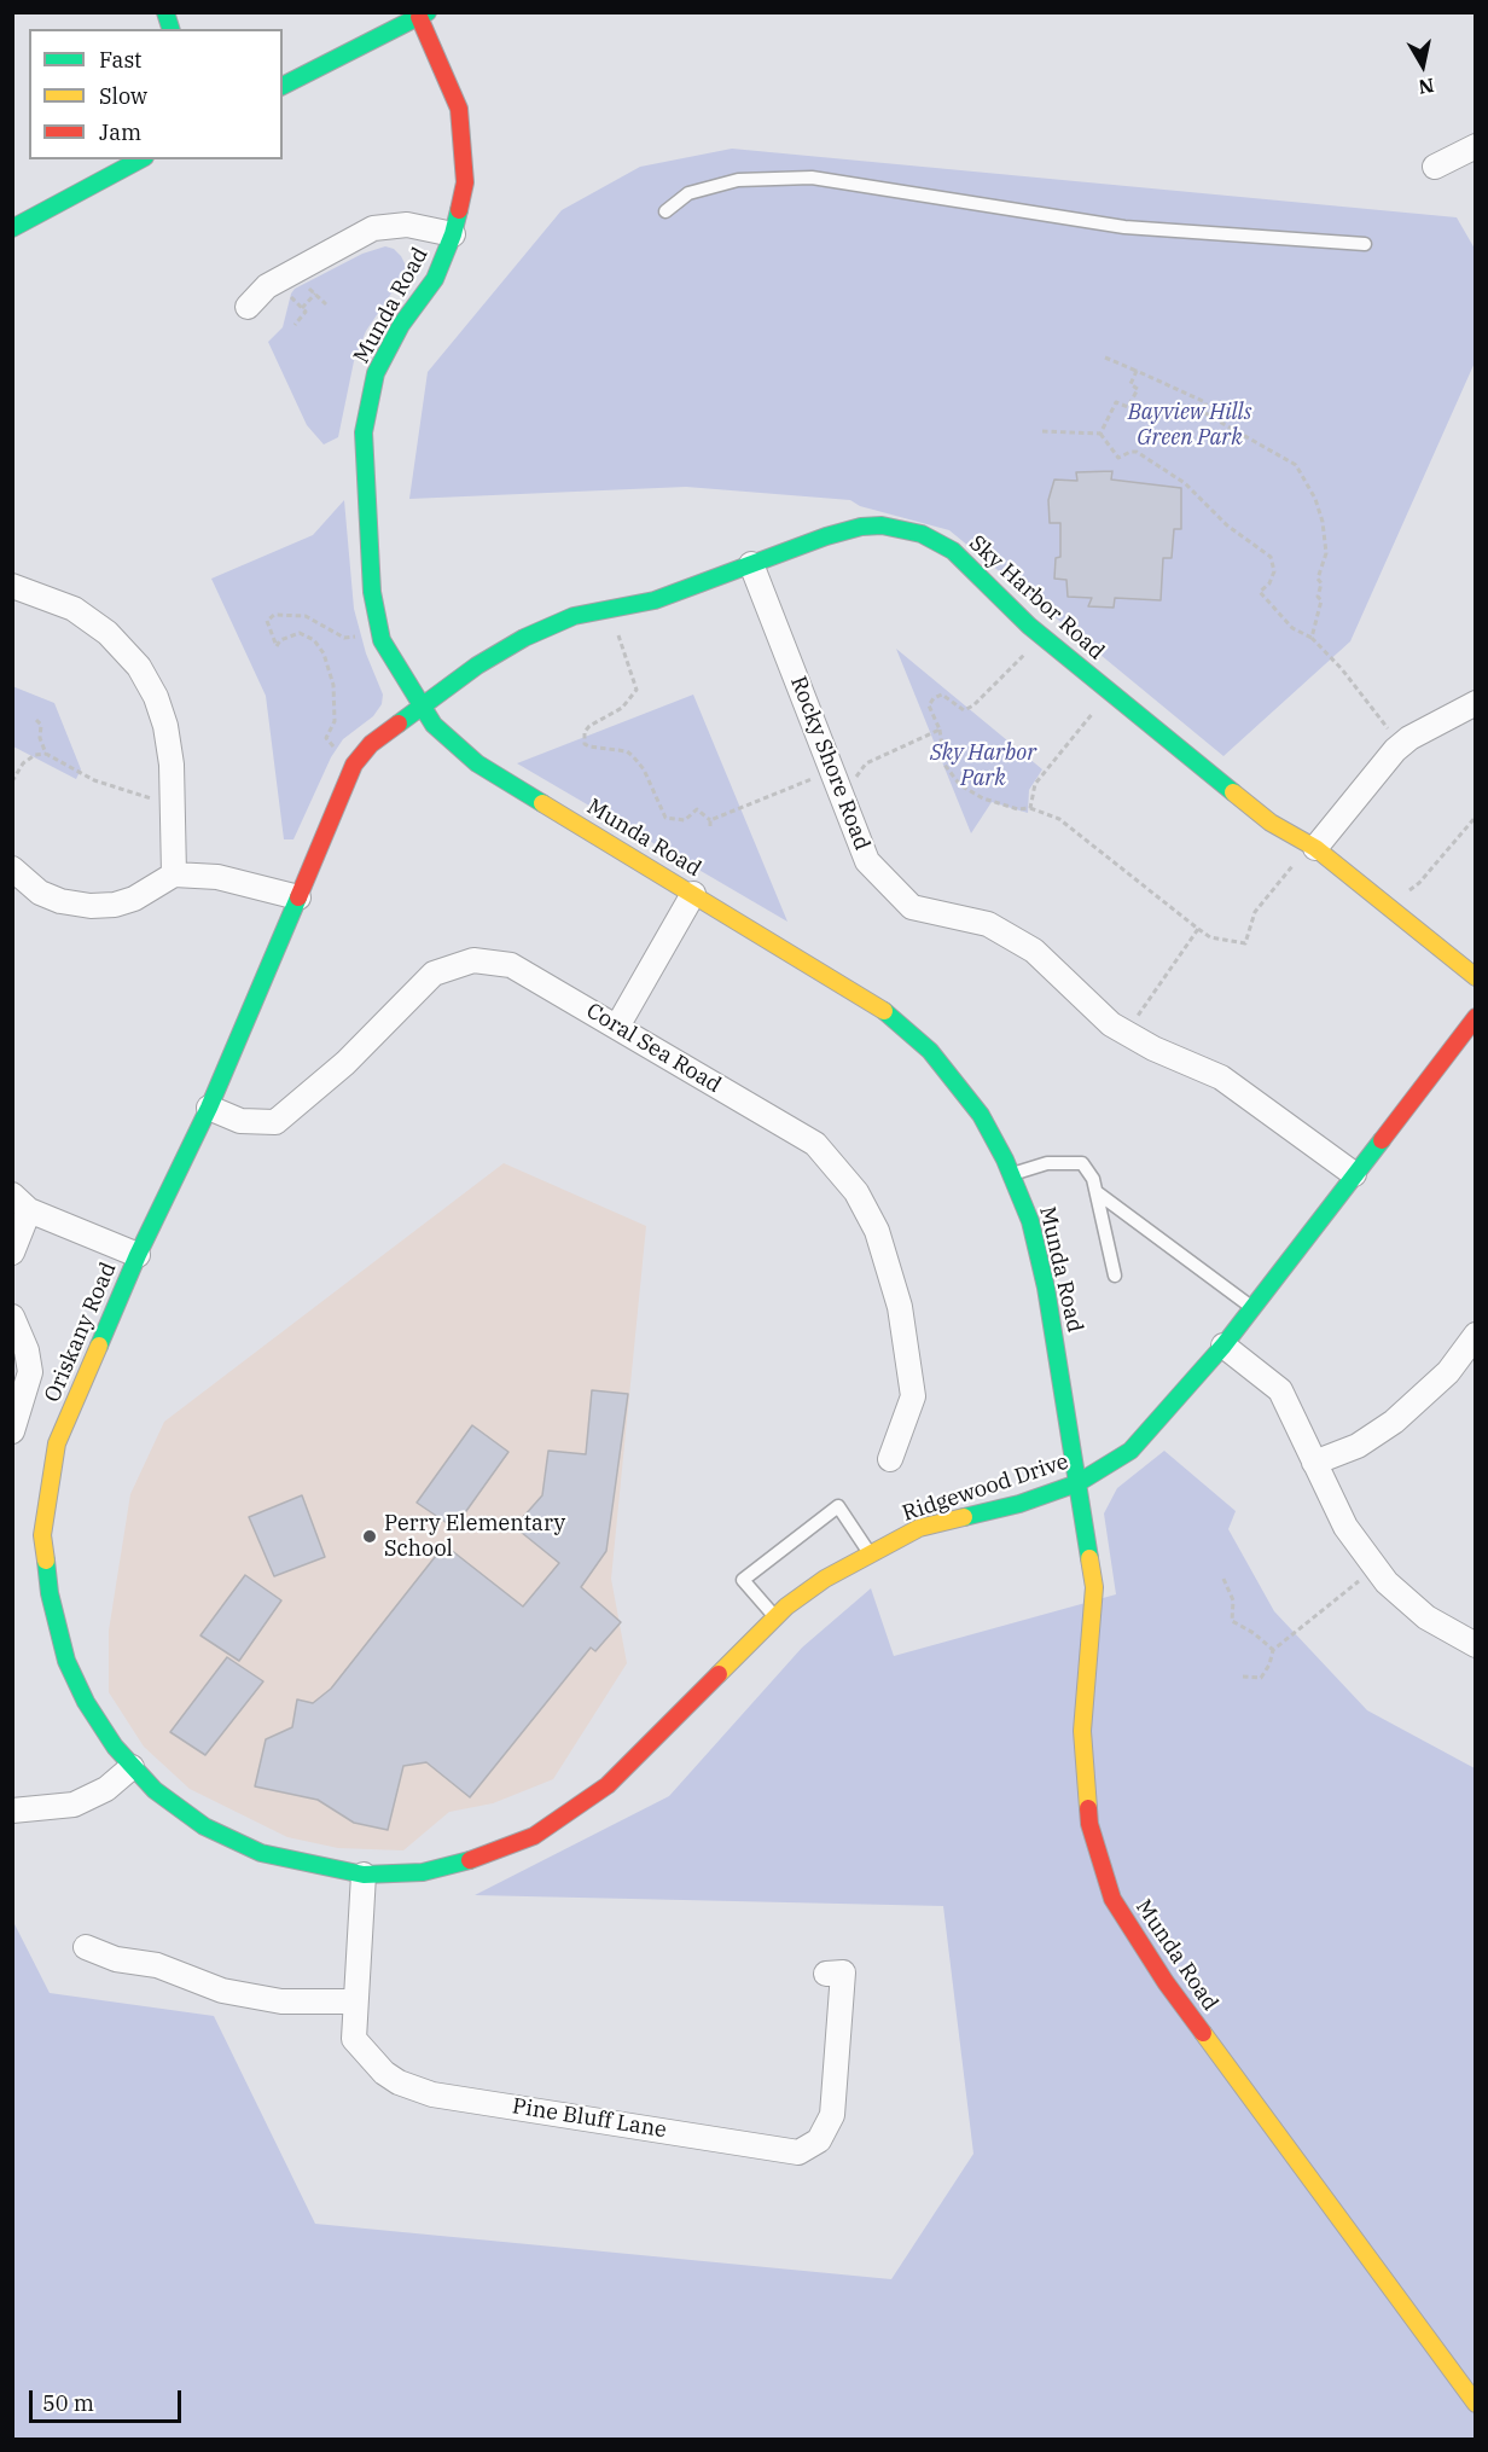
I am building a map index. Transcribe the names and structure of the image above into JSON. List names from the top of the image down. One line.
{"streets":{"street":["Munda Road","Sky Harbor Road","Rocky Shore Road","Coral Sea Road","Oriskany Road","Ridgewood Drive","Pine Bluff Lane"]},"crossings":[["Munda Road","Sky Harbor Road"],["Munda Road","Oriskany Road"],["Munda Road","Ridgewood Drive"],["Sky Harbor Road","Rocky Shore Road"],["Sky Harbor Road","Oriskany Road"],["Rocky Shore Road","Ridgewood Drive"],["Coral Sea Road","Oriskany Road"],["Oriskany Road","Ridgewood Drive"],["Oriskany Road","Pine Bluff Lane"],["Ridgewood Drive","Pine Bluff Lane"]],"parks":["Bayview Hills Green Park","Sky Harbor Park"],"places":["Perry Elementary School"],"legend":["Fast","Slow","Jam"],"scale_bar":"50 m","north":"bottom"}
